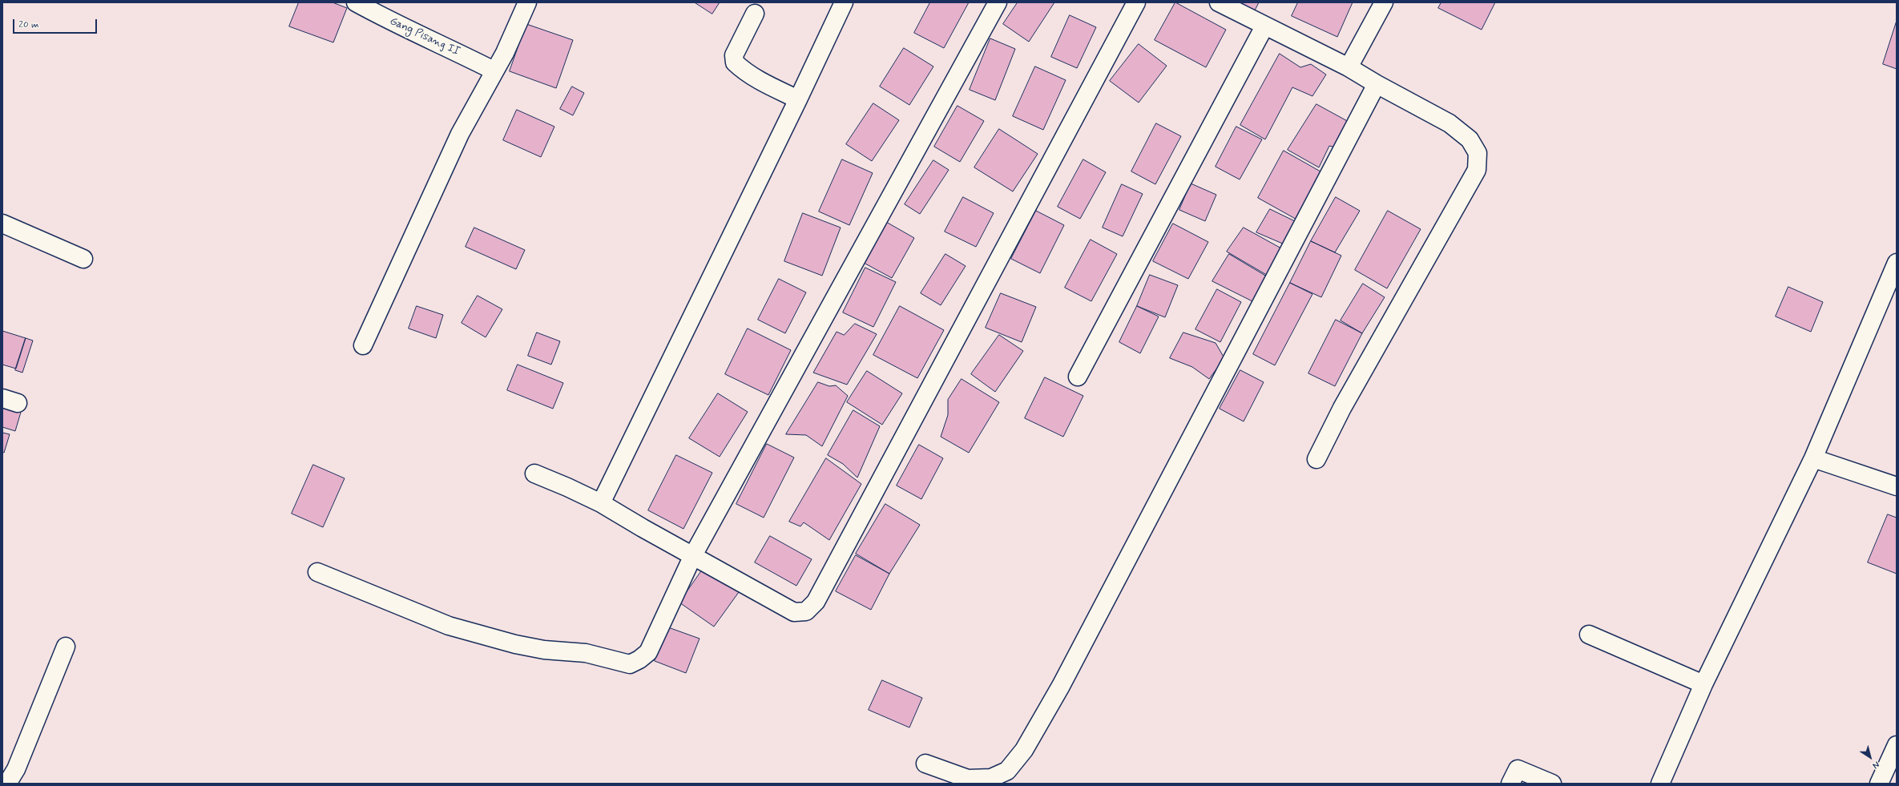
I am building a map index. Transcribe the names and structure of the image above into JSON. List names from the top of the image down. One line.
{"streets":{"street":["Gang Pisang II"]},"scale_bar":"20 m","north":"bottom right"}
